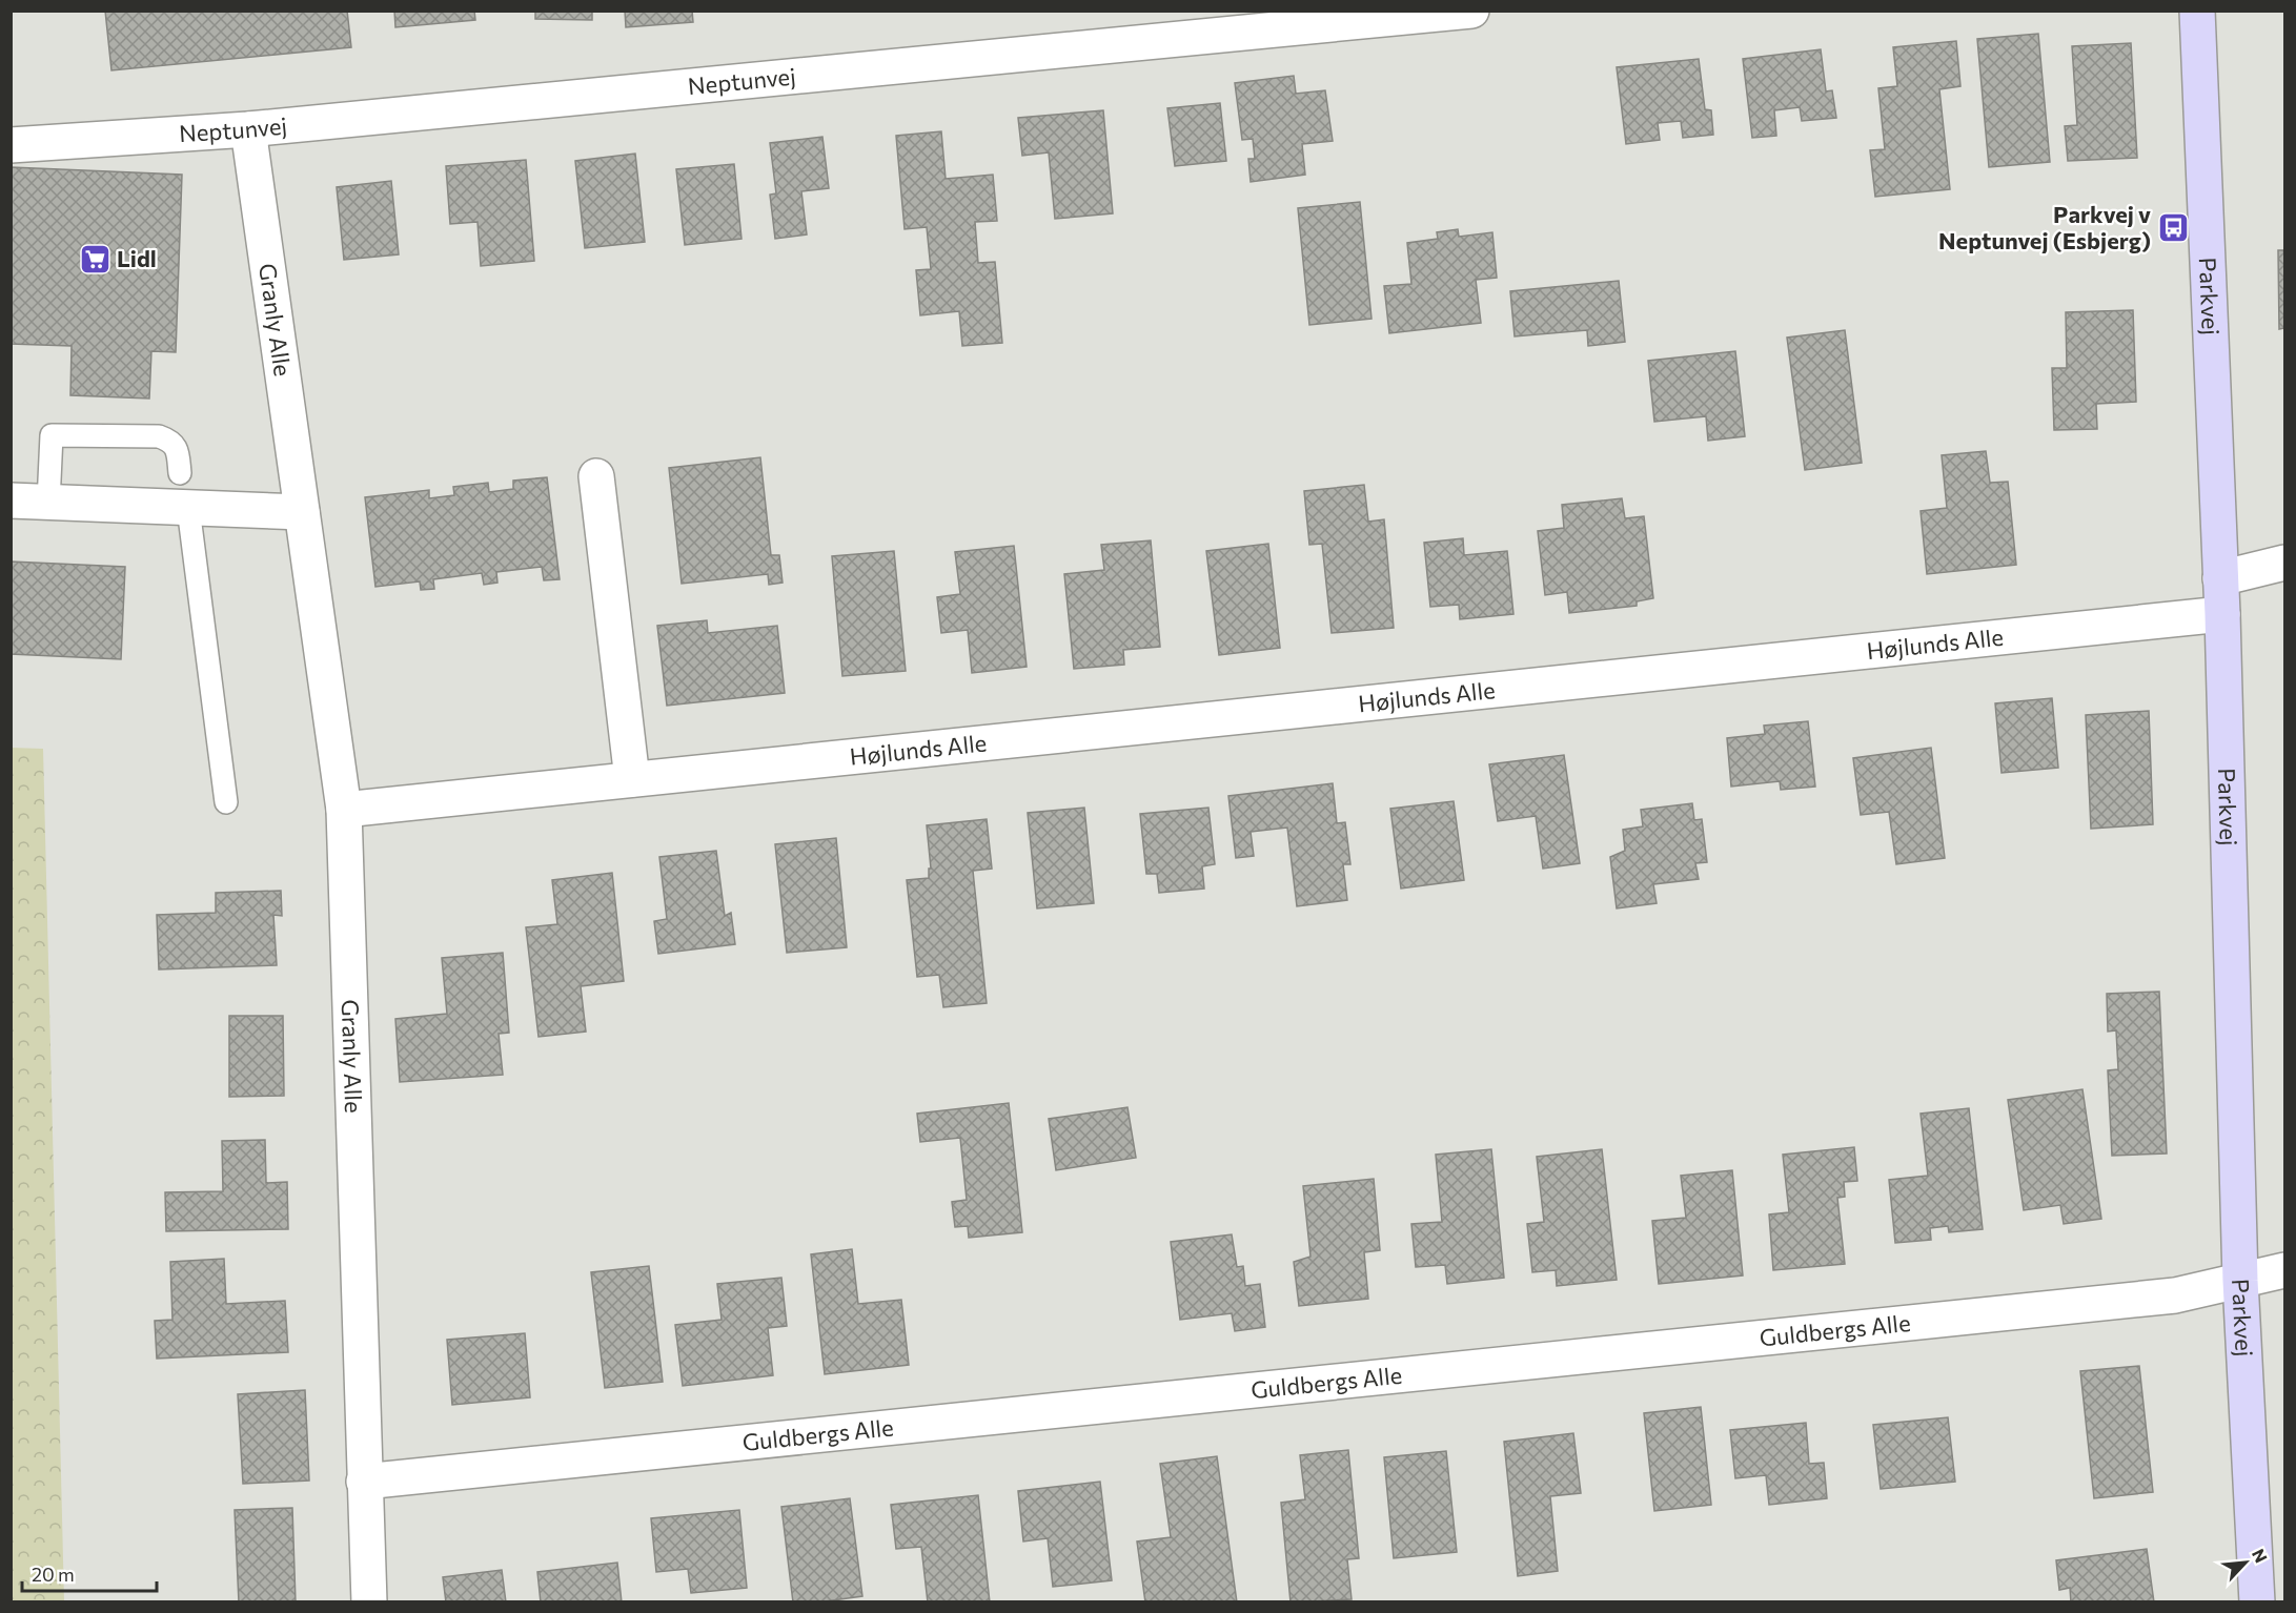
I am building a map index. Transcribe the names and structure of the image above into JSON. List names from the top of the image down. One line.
{"streets":{"street":["Neptunvej","Parkvej","Granly Alle","Højlunds Alle","Guldbergs Alle"]},"crossings":[["Neptunvej","Granly Alle"],["Parkvej","Højlunds Alle"],["Parkvej","Guldbergs Alle"],["Granly Alle","Højlunds Alle"],["Granly Alle","Guldbergs Alle"]],"places":{"bus stop":["Parkvej v Neptunvej (Esbjerg)"],"supermarket":["Lidl"]},"scale_bar":"20 m","north":"top right"}
